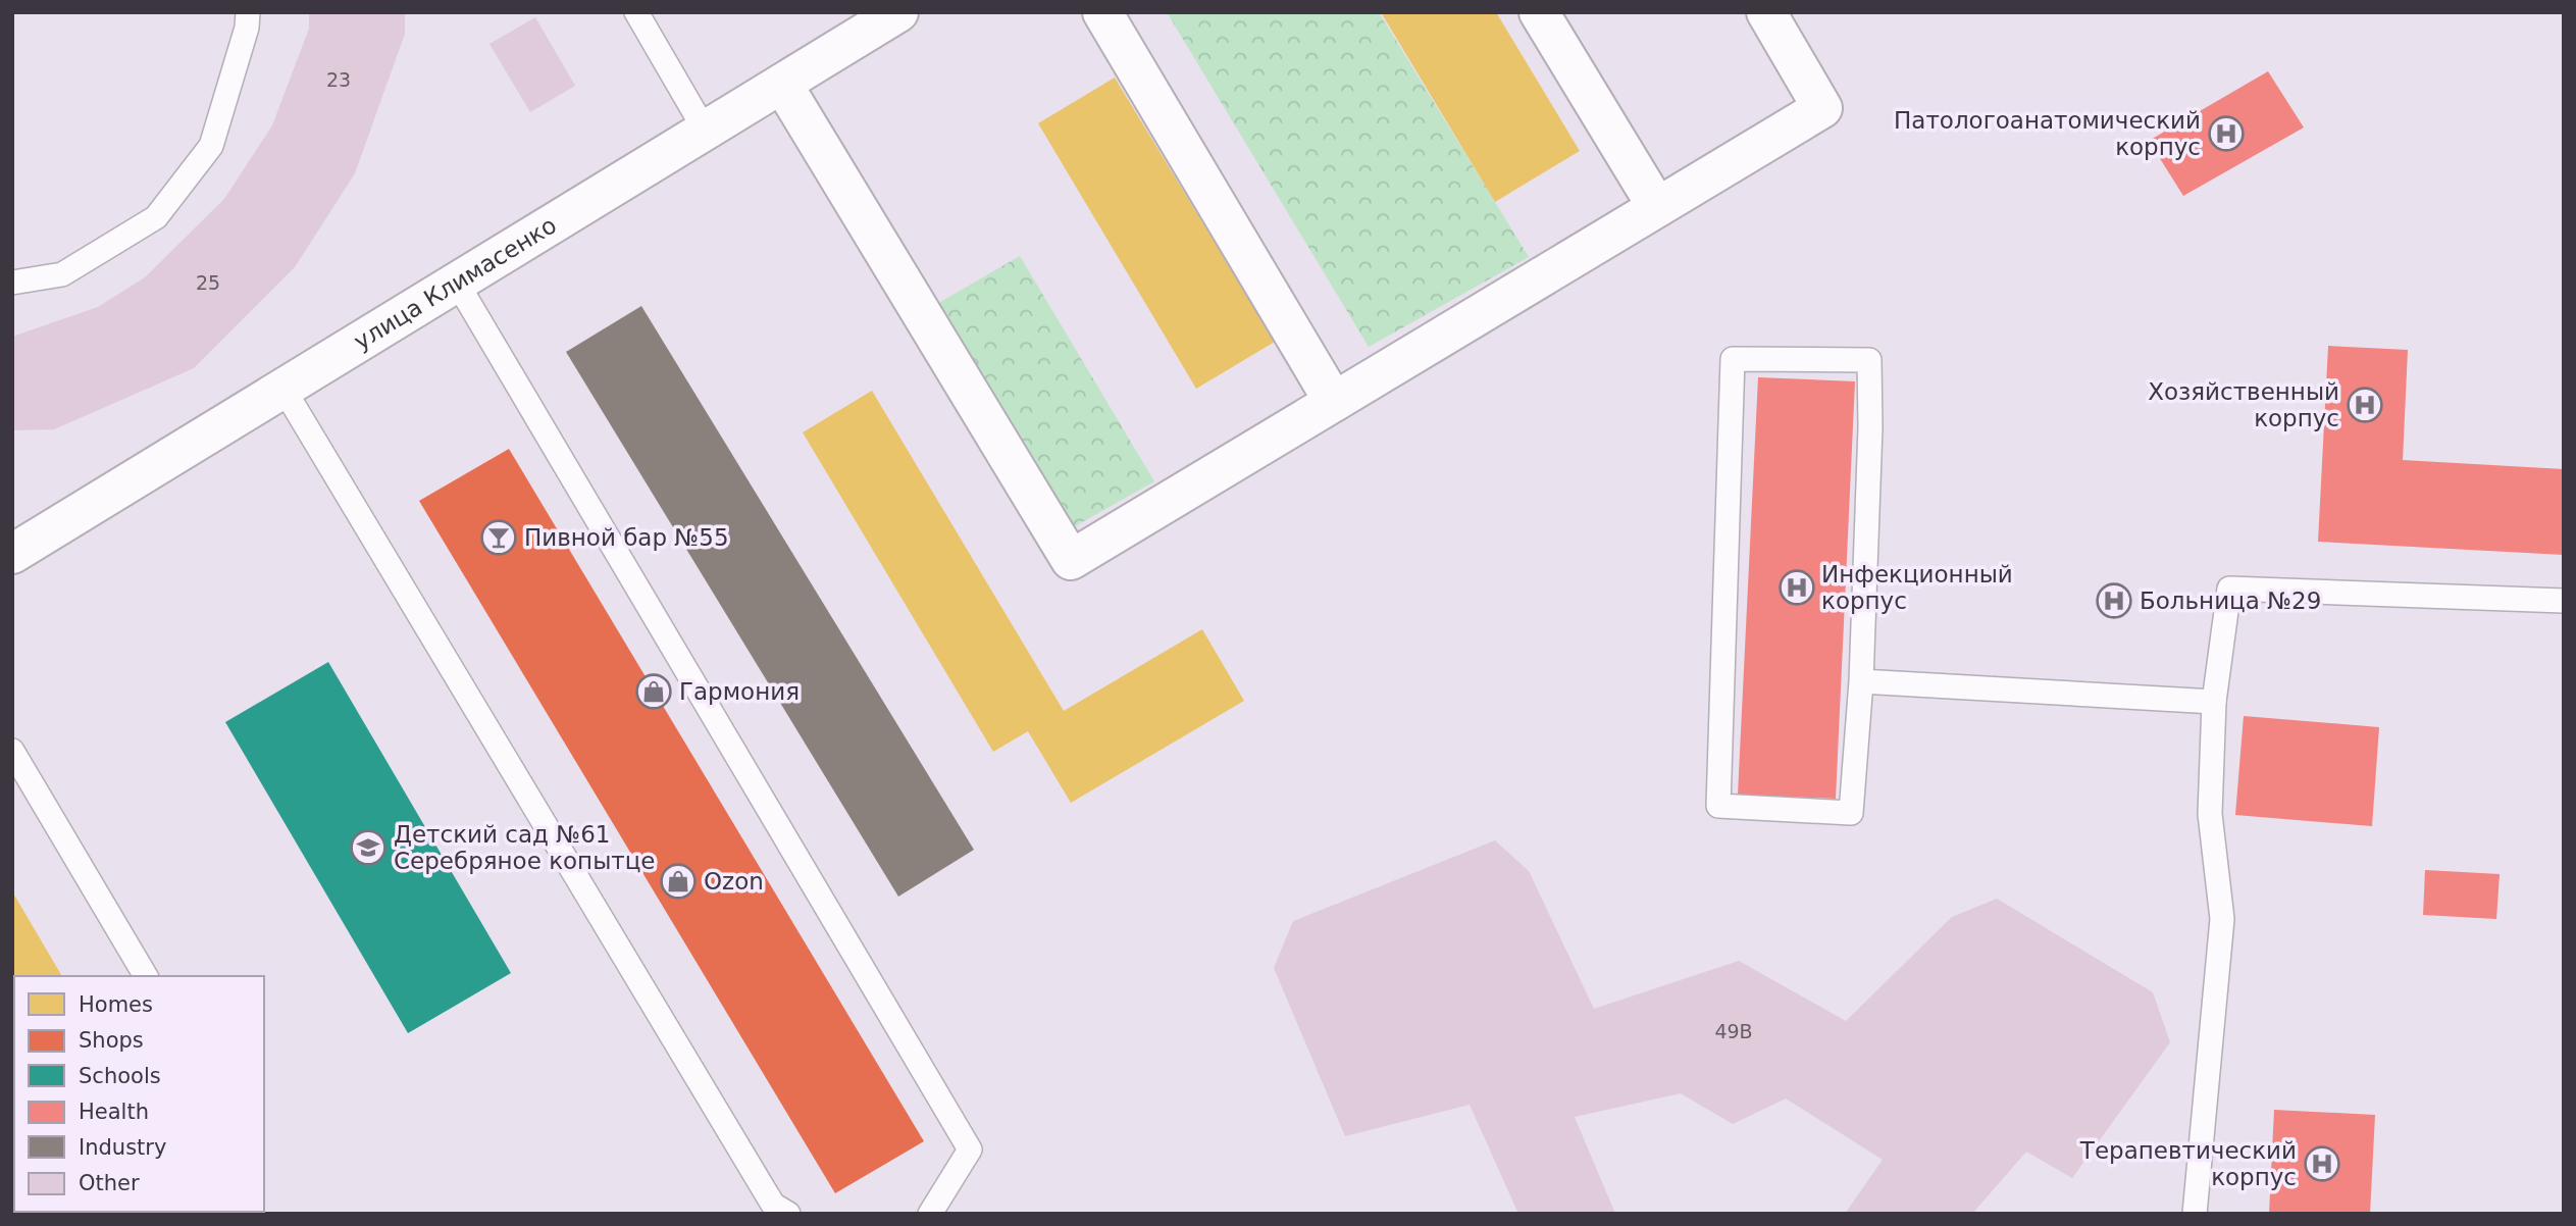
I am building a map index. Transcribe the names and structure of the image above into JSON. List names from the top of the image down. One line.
{"streets":{"street":["улица Климасенко"]},"places":{"hospital":["Патологоанатомический корпус","Хозяйственный корпус","Инфекционный корпус","Больница №29","Терапевтический корпус"],"bar":["Пивной бар №55"],"shop":["Гармония","Ozon"],"school or university":["Детский сад №61 Серебряное копытце"]},"house_numbers":["23","25","49В"],"legend":["Homes","Shops","Schools","Health","Industry","Other"]}
